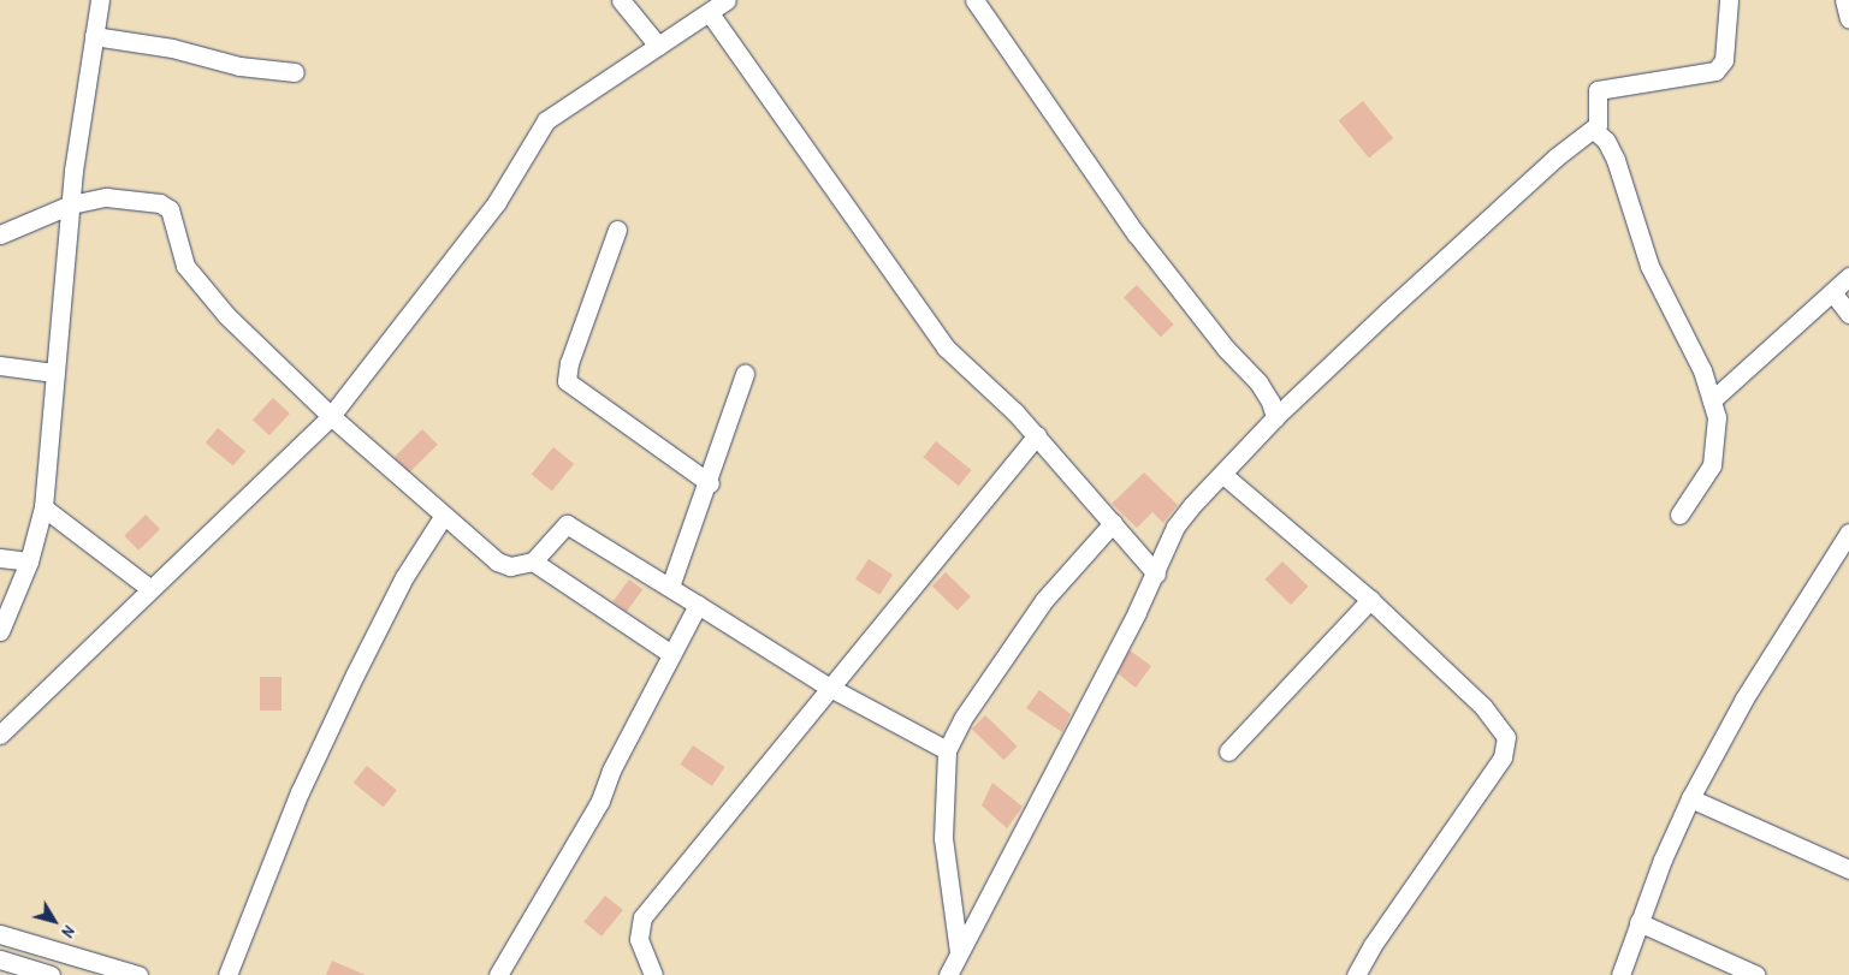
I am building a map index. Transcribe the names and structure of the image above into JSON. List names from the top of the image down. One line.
{"north":"bottom right"}
